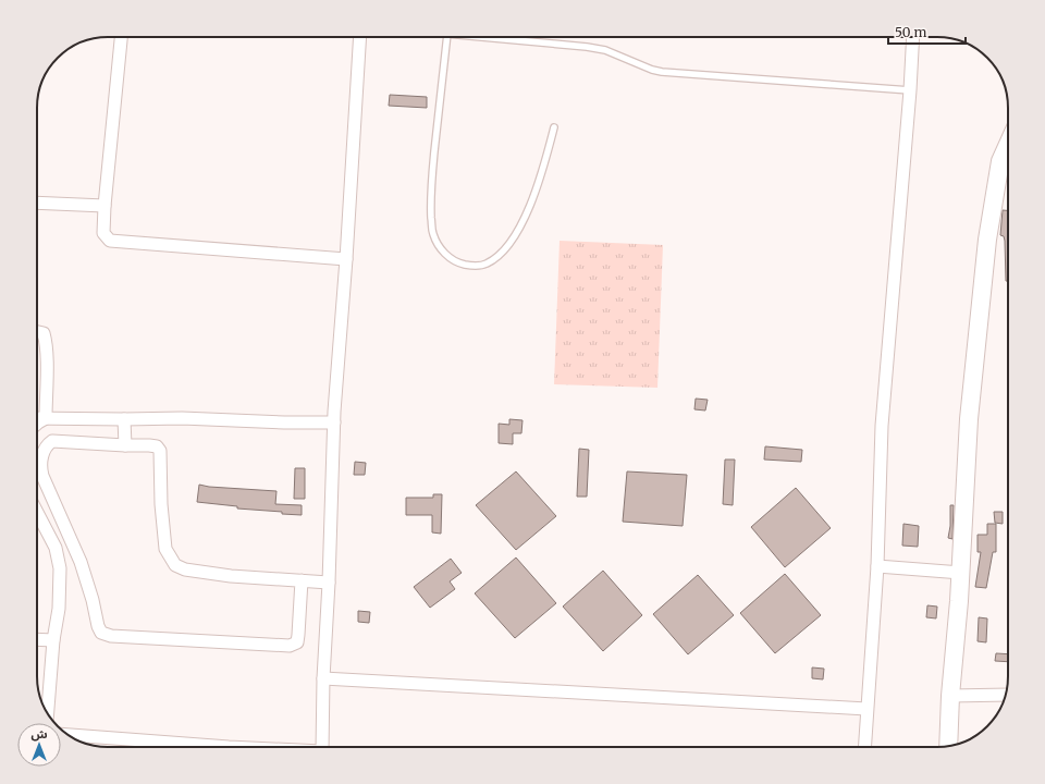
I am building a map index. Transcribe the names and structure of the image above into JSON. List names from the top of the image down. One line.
{"scale_bar":"50 m","north":"top"}
